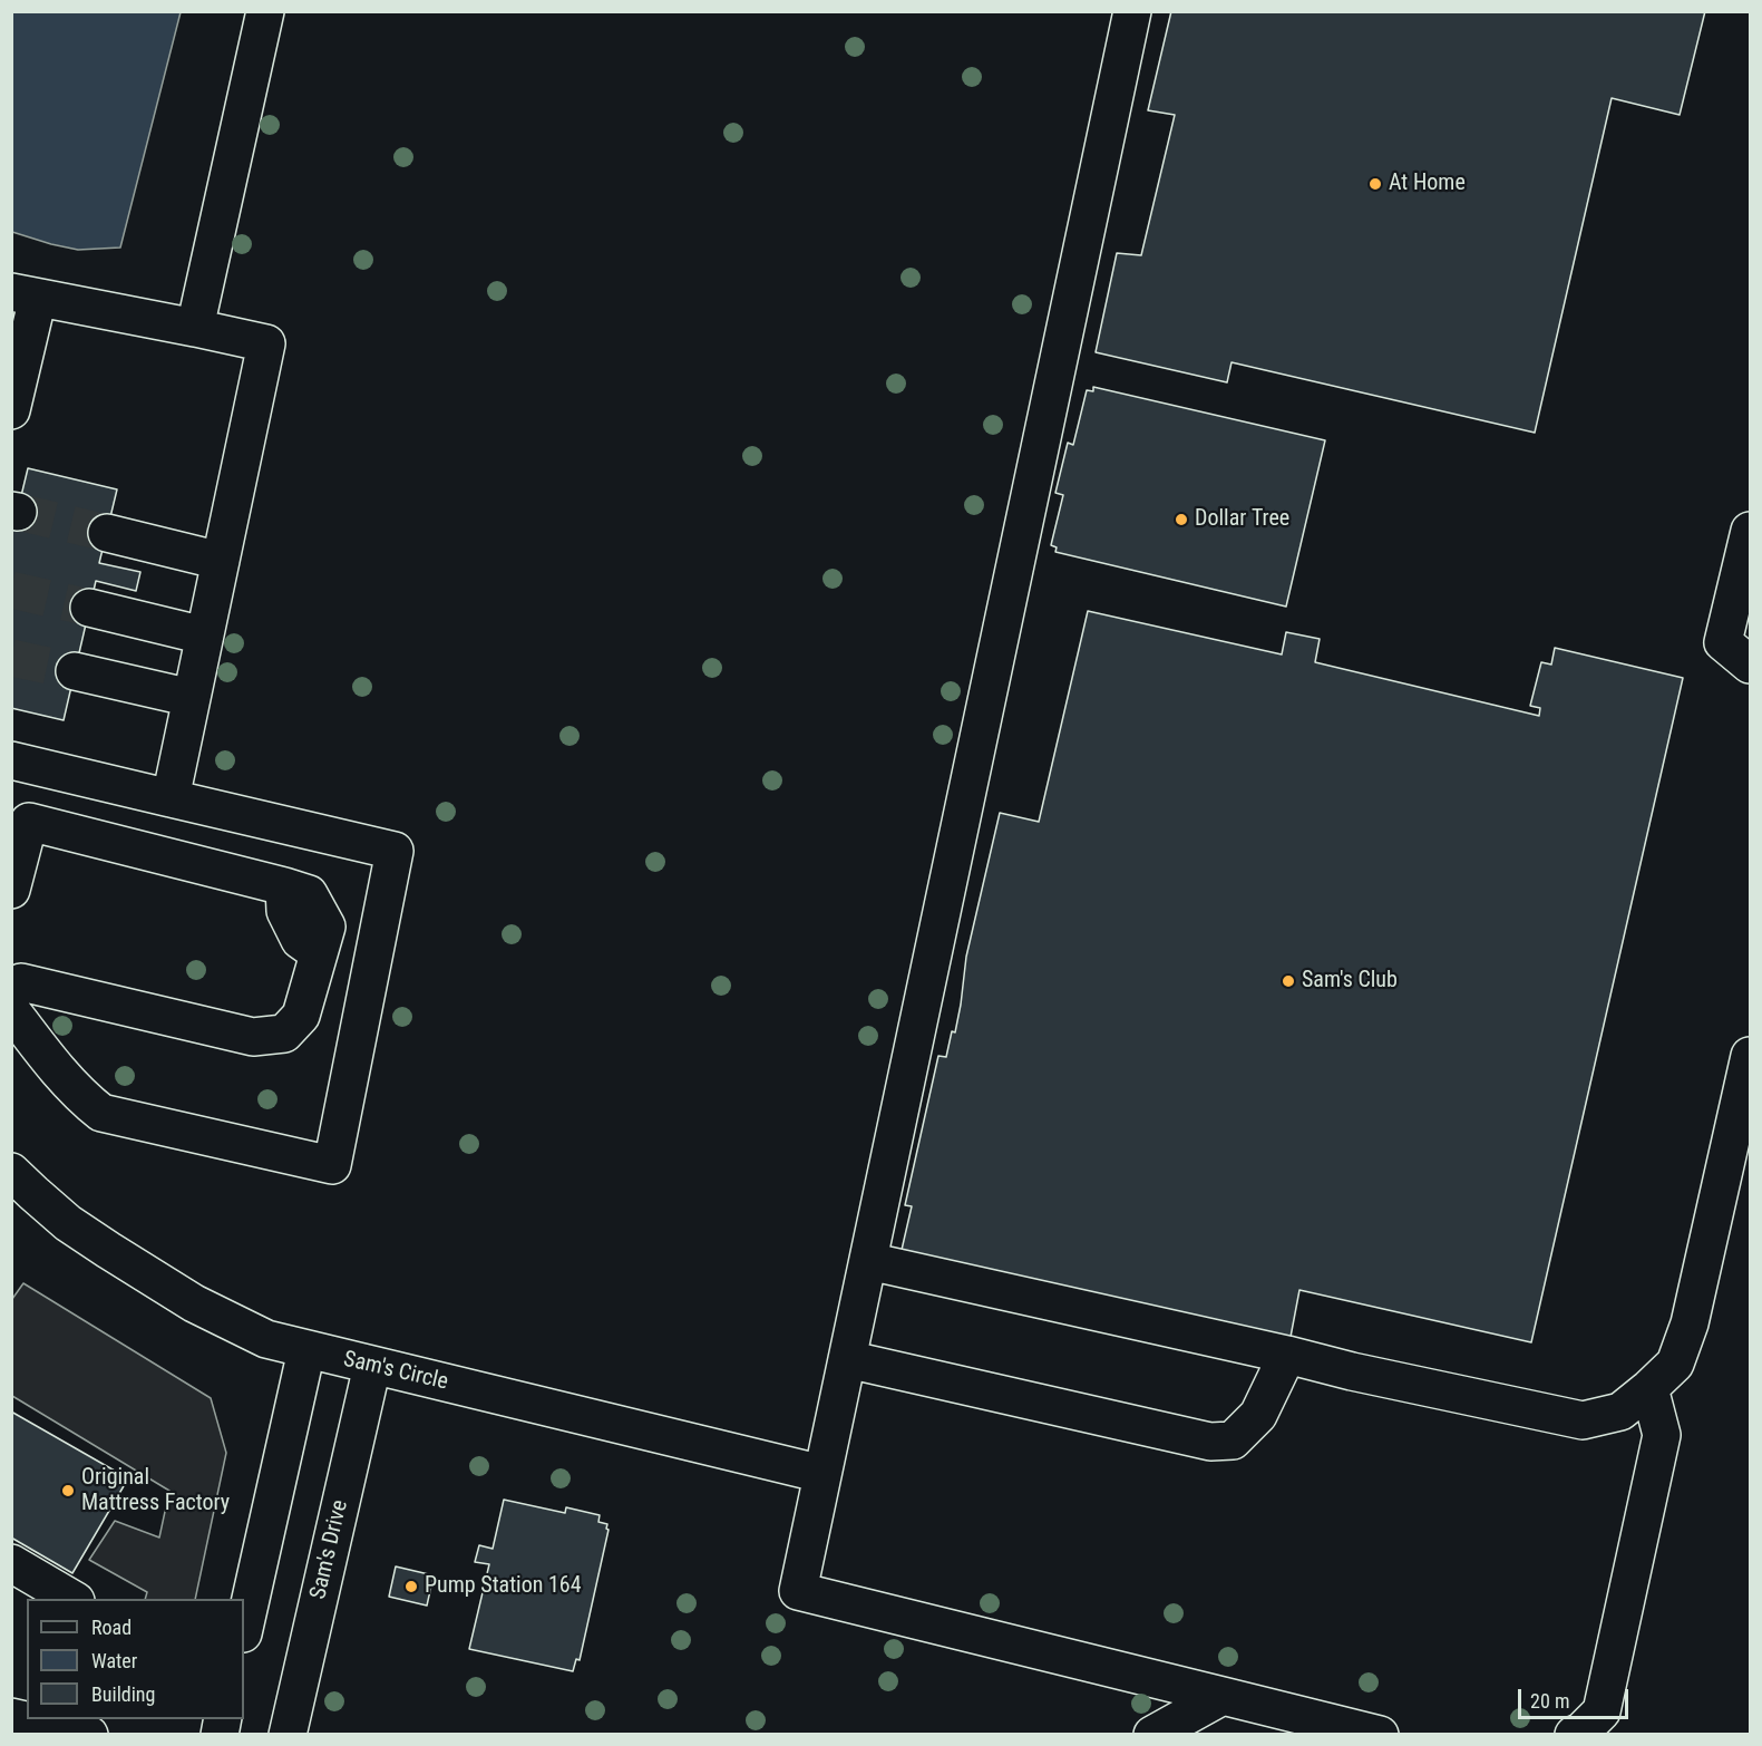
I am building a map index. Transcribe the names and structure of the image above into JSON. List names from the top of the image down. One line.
{"streets":{"street":["Sam's Circle","Sam's Drive"]},"crossings":[["Sam's Circle","Sam's Drive"]],"places":["At Home","Dollar Tree","Sam's Club","Original Mattress Factory","Pump Station 164"],"legend":["Road","Water","Building"],"scale_bar":"20 m"}
